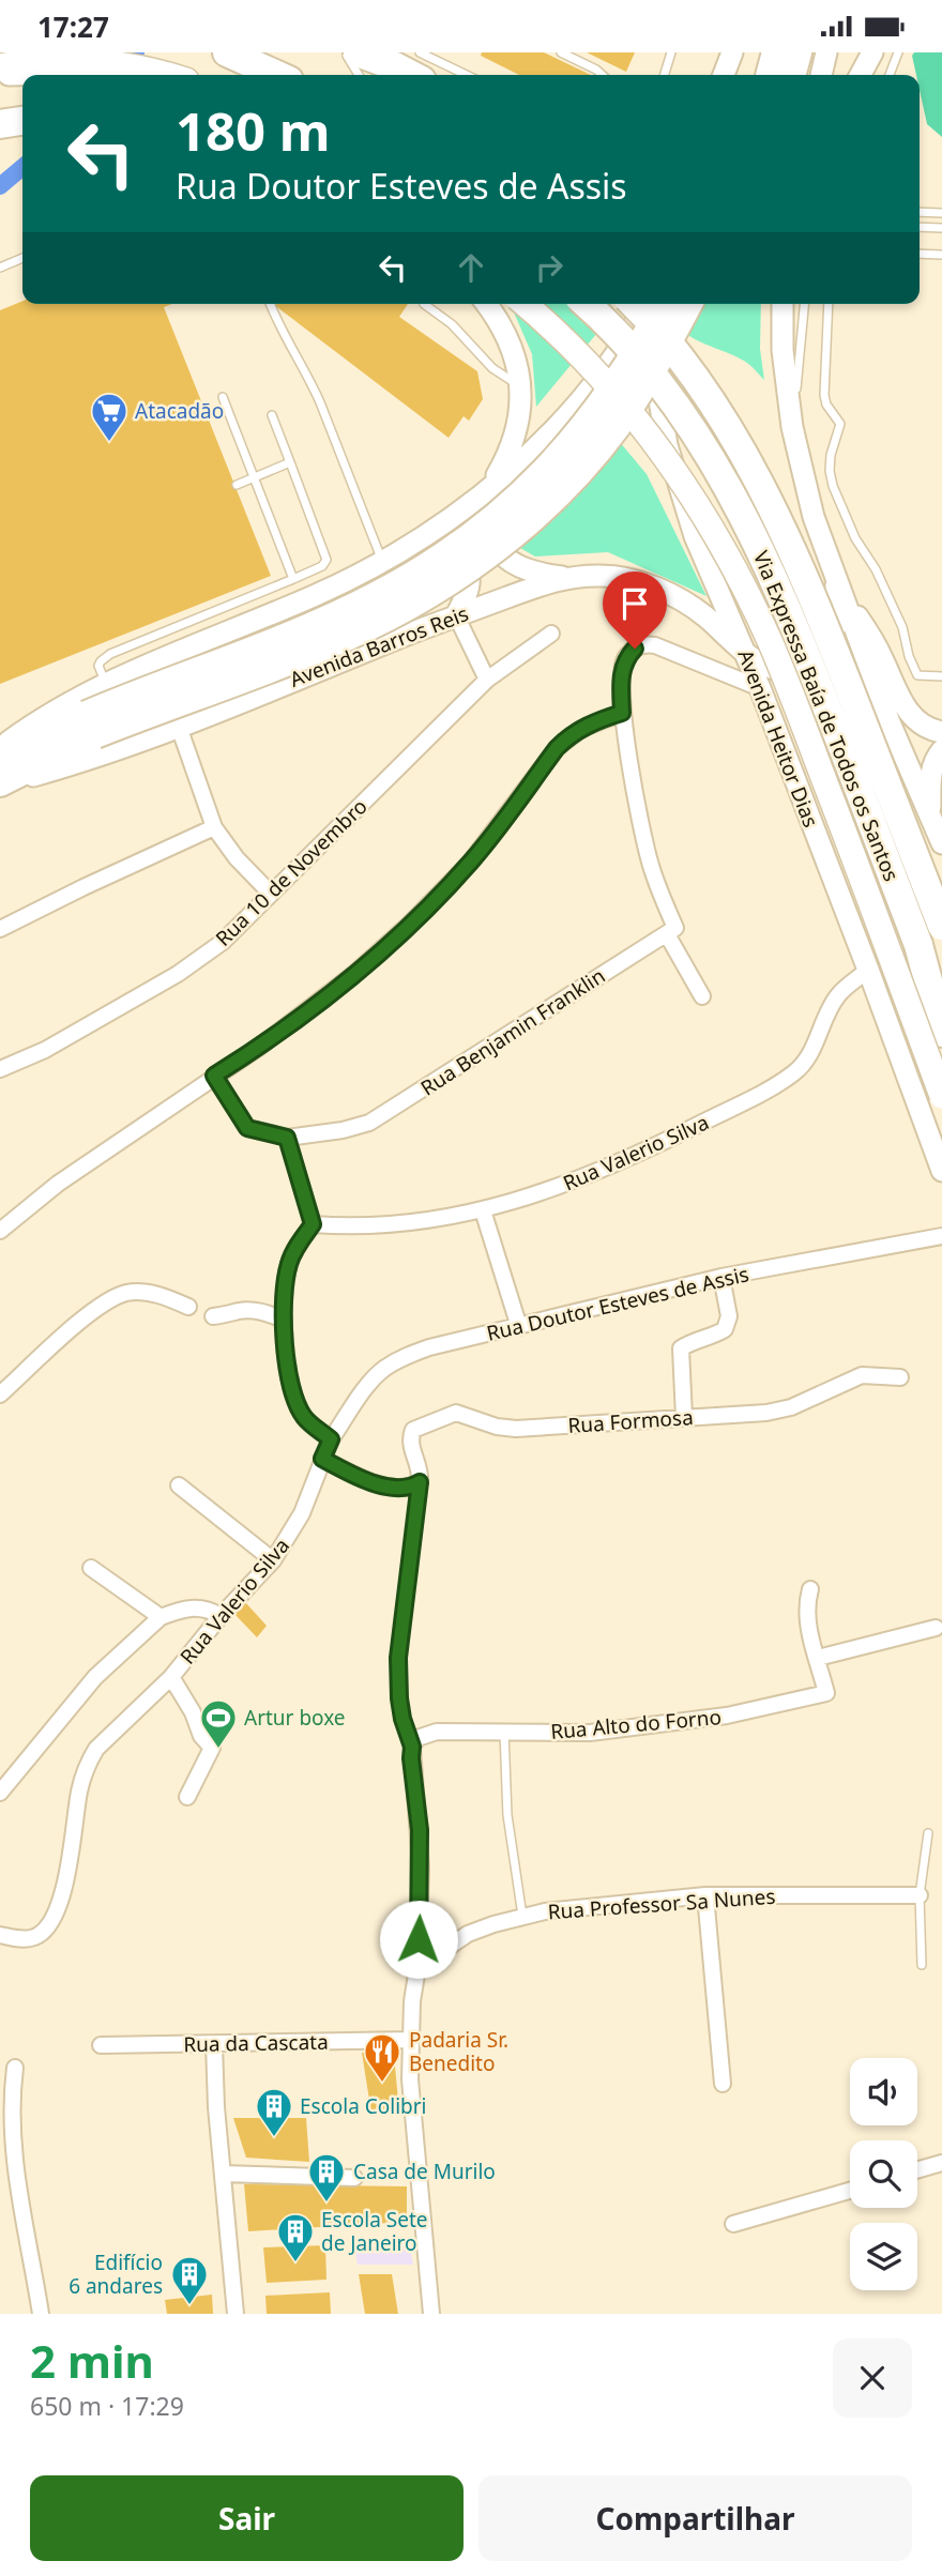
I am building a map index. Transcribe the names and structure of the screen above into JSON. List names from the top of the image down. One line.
{"streets":{"highway":["Avenida Barros Reis","Via Expressa Baía de Todos os Santos"],"main road":["Avenida Heitor Dias"],"street":["Rua 10 de Novembro","Rua Benjamin Franklin","Rua Valerio Silva","Rua Doutor Esteves de Assis","Rua Formosa","Rua Alto do Forno","Rua Professor Sa Nunes","Rua da Cascata"]},"crossings":[["Avenida Barros Reis","Avenida Heitor Dias"],["Avenida Heitor Dias","Rua Valerio Silva"],["Rua Valerio Silva","Rua Doutor Esteves de Assis"]],"places":{"supermarket":["Atacadão"],"sports":["Artur boxe"],"restaurant":["Padaria Sr. Benedito"],"building":["Escola Colibri","Casa de Murilo","Escola Sete de Janeiro","Edifício 6 andares"]},"page":{"status":"17:27","turn":["180 m","Rua Doutor Esteves de Assis"],"heading":["2 min","650 m · 17:29"],"buttons":["Sair","Compartilhar"]}}
